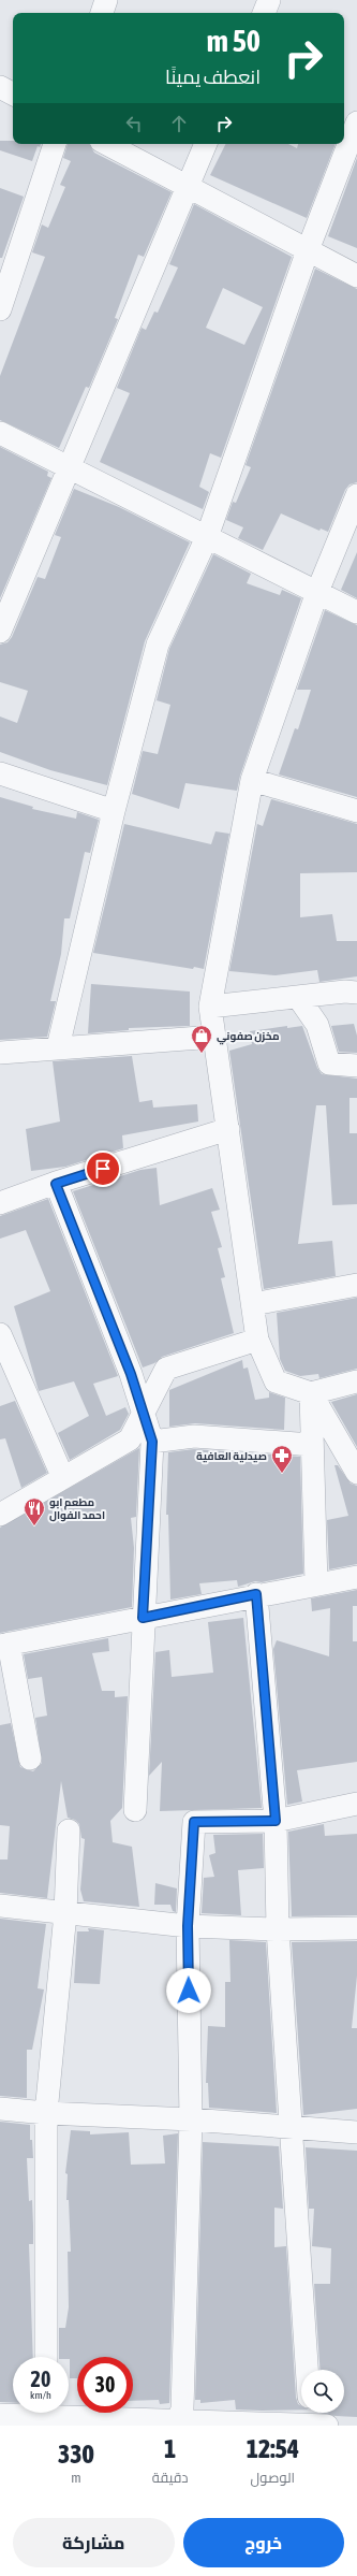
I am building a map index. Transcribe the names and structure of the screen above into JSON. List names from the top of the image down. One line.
{"places":{"shop":["مخزن صفوني"],"pharmacy":["صيدلية العافية"],"restaurant":["مطعم ابو احمد الفوال"]},"page":{"turn":["50 m","انعطف يمينًا"],"speed":"20 km/h","limit":"30","eta":["12:54","الوصول","1","دقيقة","330","m"],"buttons":["خروج","مشاركة"]}}
